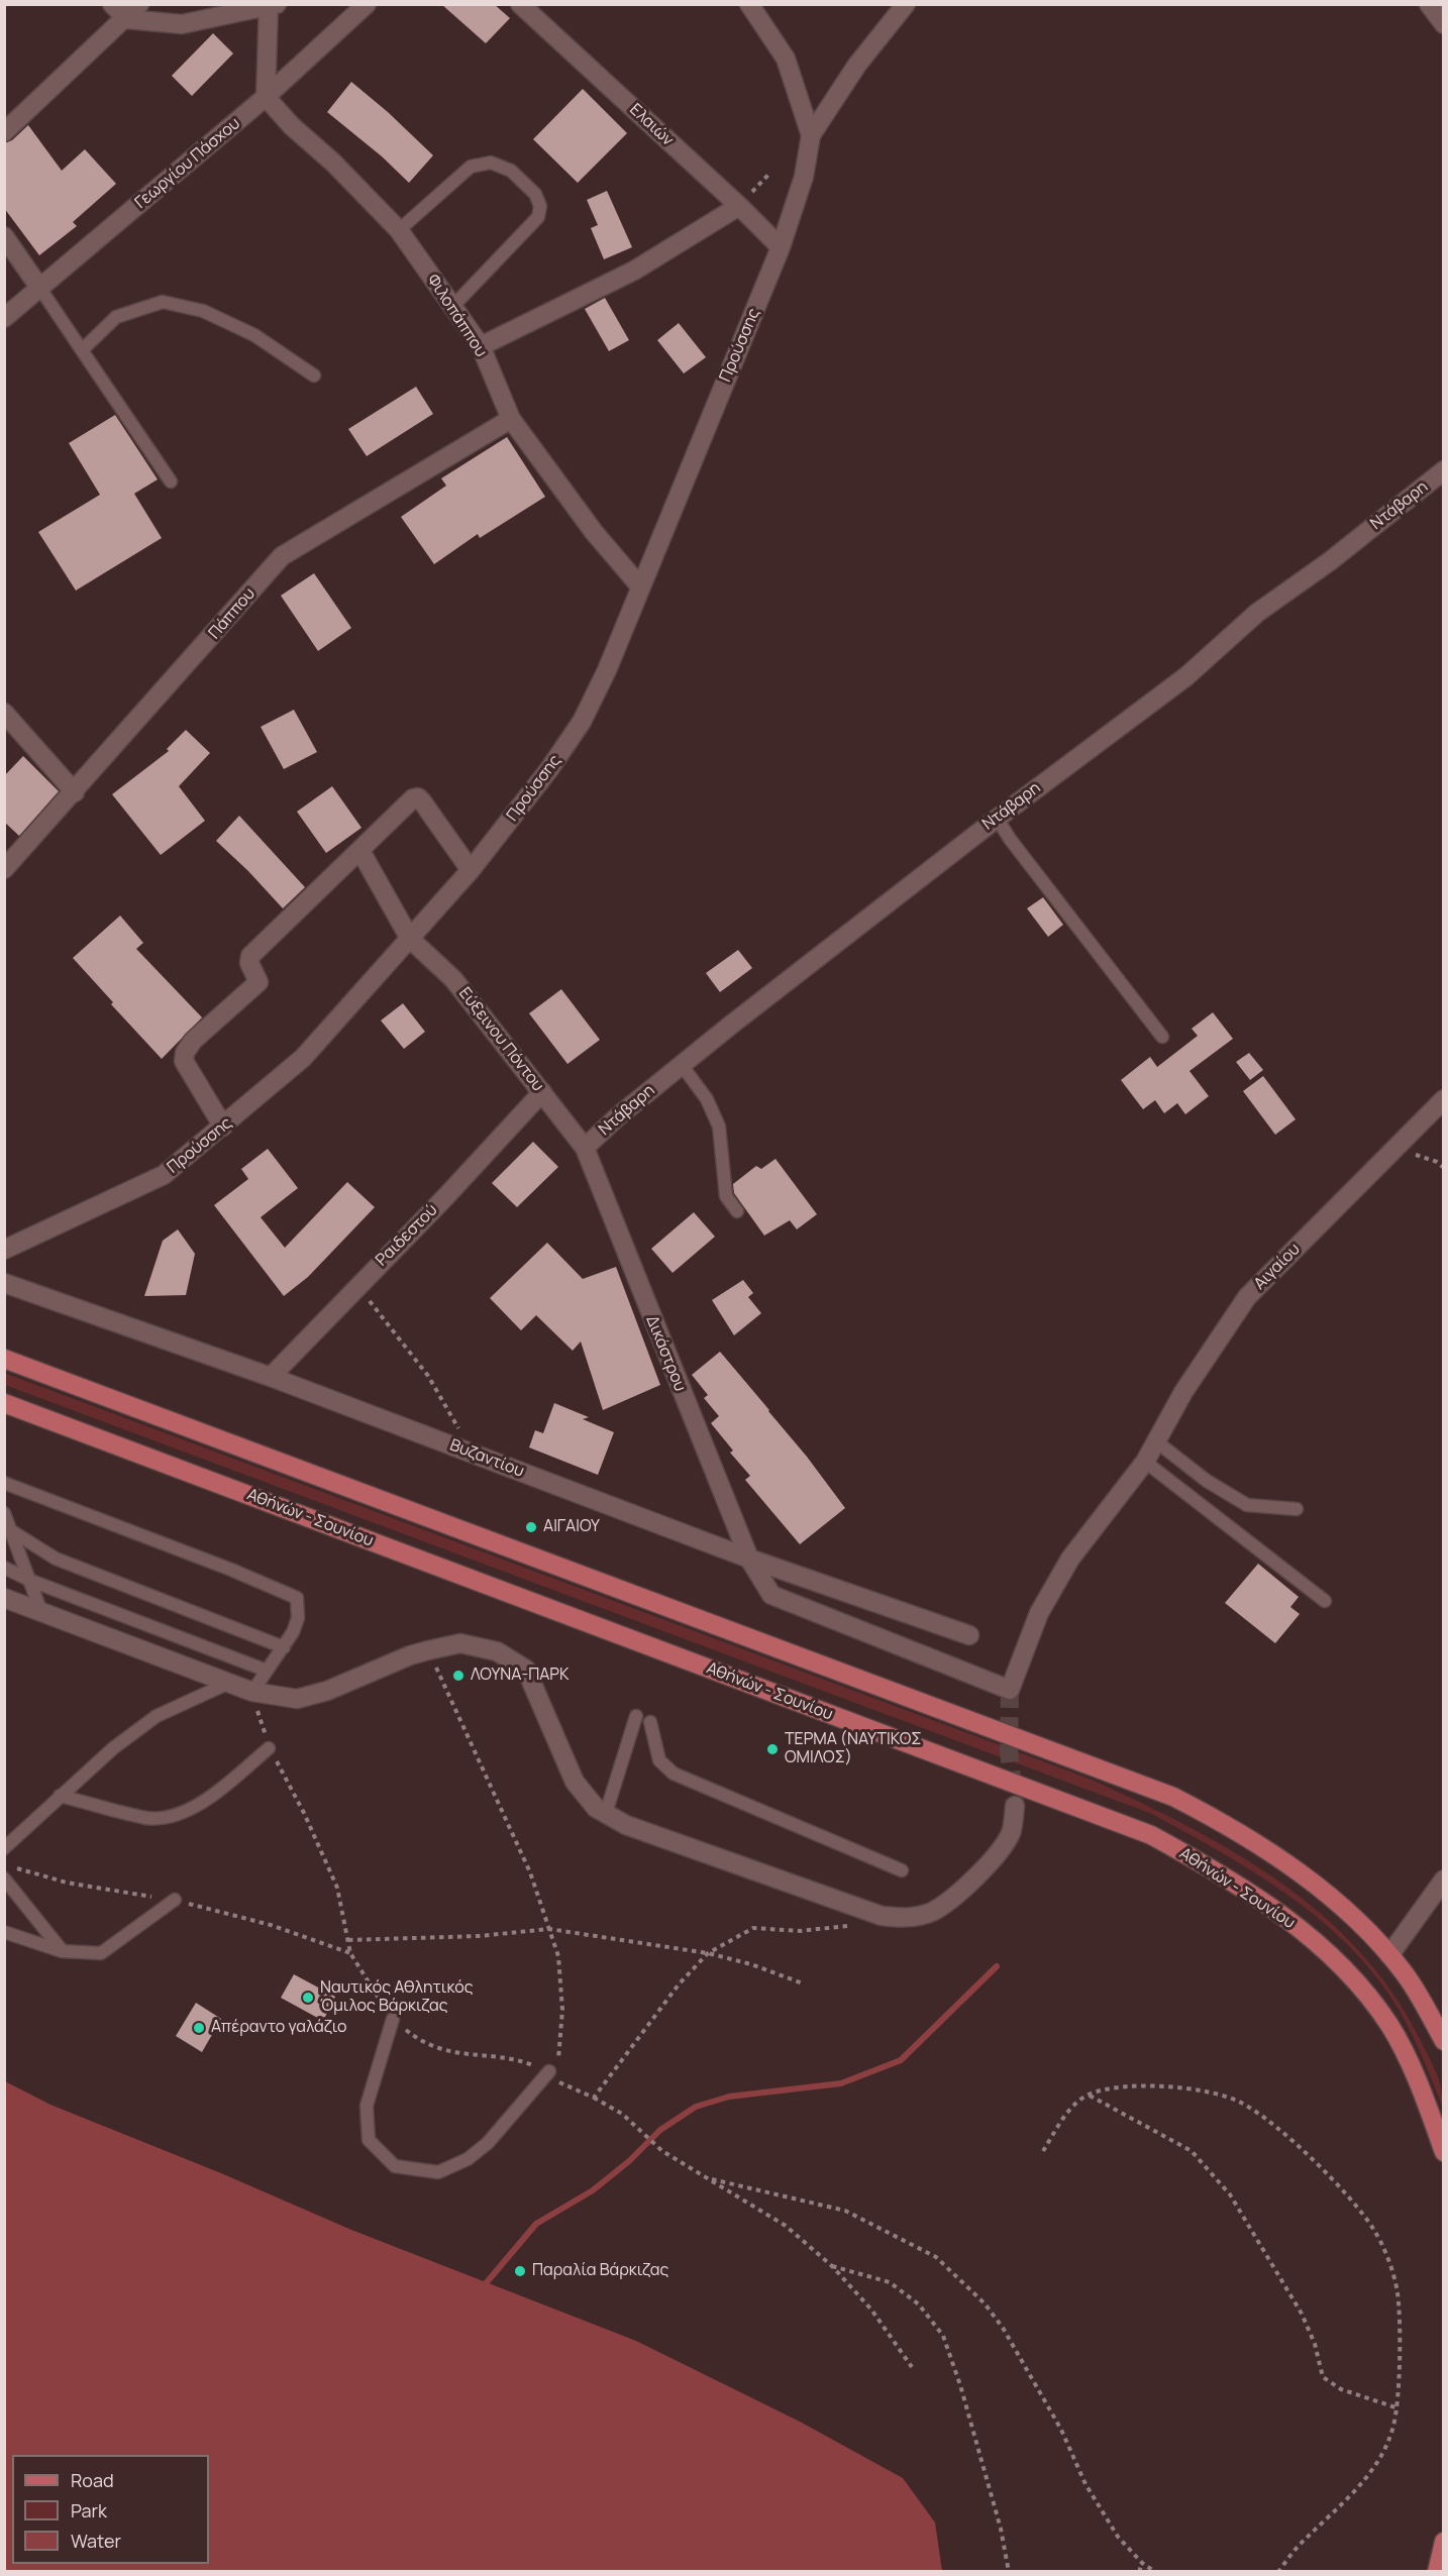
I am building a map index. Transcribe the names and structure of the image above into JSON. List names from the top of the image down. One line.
{"streets":{"main road":["Αθήνών - Σουνίου"],"street":["Ελαιών","Γεωργίου Πάσχου","Φιλοπάππου","Προύσσης","Ντάβαρη","Πάππου","Εύξεινου Πόντου","Ραιδεστού","Αιγαίου","Δικάστρου","Βυζαντίου"]},"crossings":[["Ελαιών","Προύσσης"],["Γεωργίου Πάσχου","Φιλοπάππου"],["Φιλοπάππου","Προύσσης"],["Φιλοπάππου","Πάππου"],["Προύσσης","Εύξεινου Πόντου"],["Ντάβαρη","Εύξεινου Πόντου"],["Ντάβαρη","Δικάστρου"],["Εύξεινου Πόντου","Ραιδεστού"],["Εύξεινου Πόντου","Δικάστρου"],["Ραιδεστού","Βυζαντίου"],["Αιγαίου","Δικάστρου"],["Δικάστρου","Βυζαντίου"]],"places":["ΑΙΓΑΙΟΥ","ΛΟΥΝΑ-ΠΑΡΚ","ΤΕΡΜΑ (ΝΑΥΤΙΚΟΣ ΟΜΙΛΟΣ)","Ναυτικός Αθλητικός Όμιλος Βάρκιζας","Απέραντο γαλάζιο","Παραλία Βάρκιζας"],"legend":["Road","Park","Water"]}
